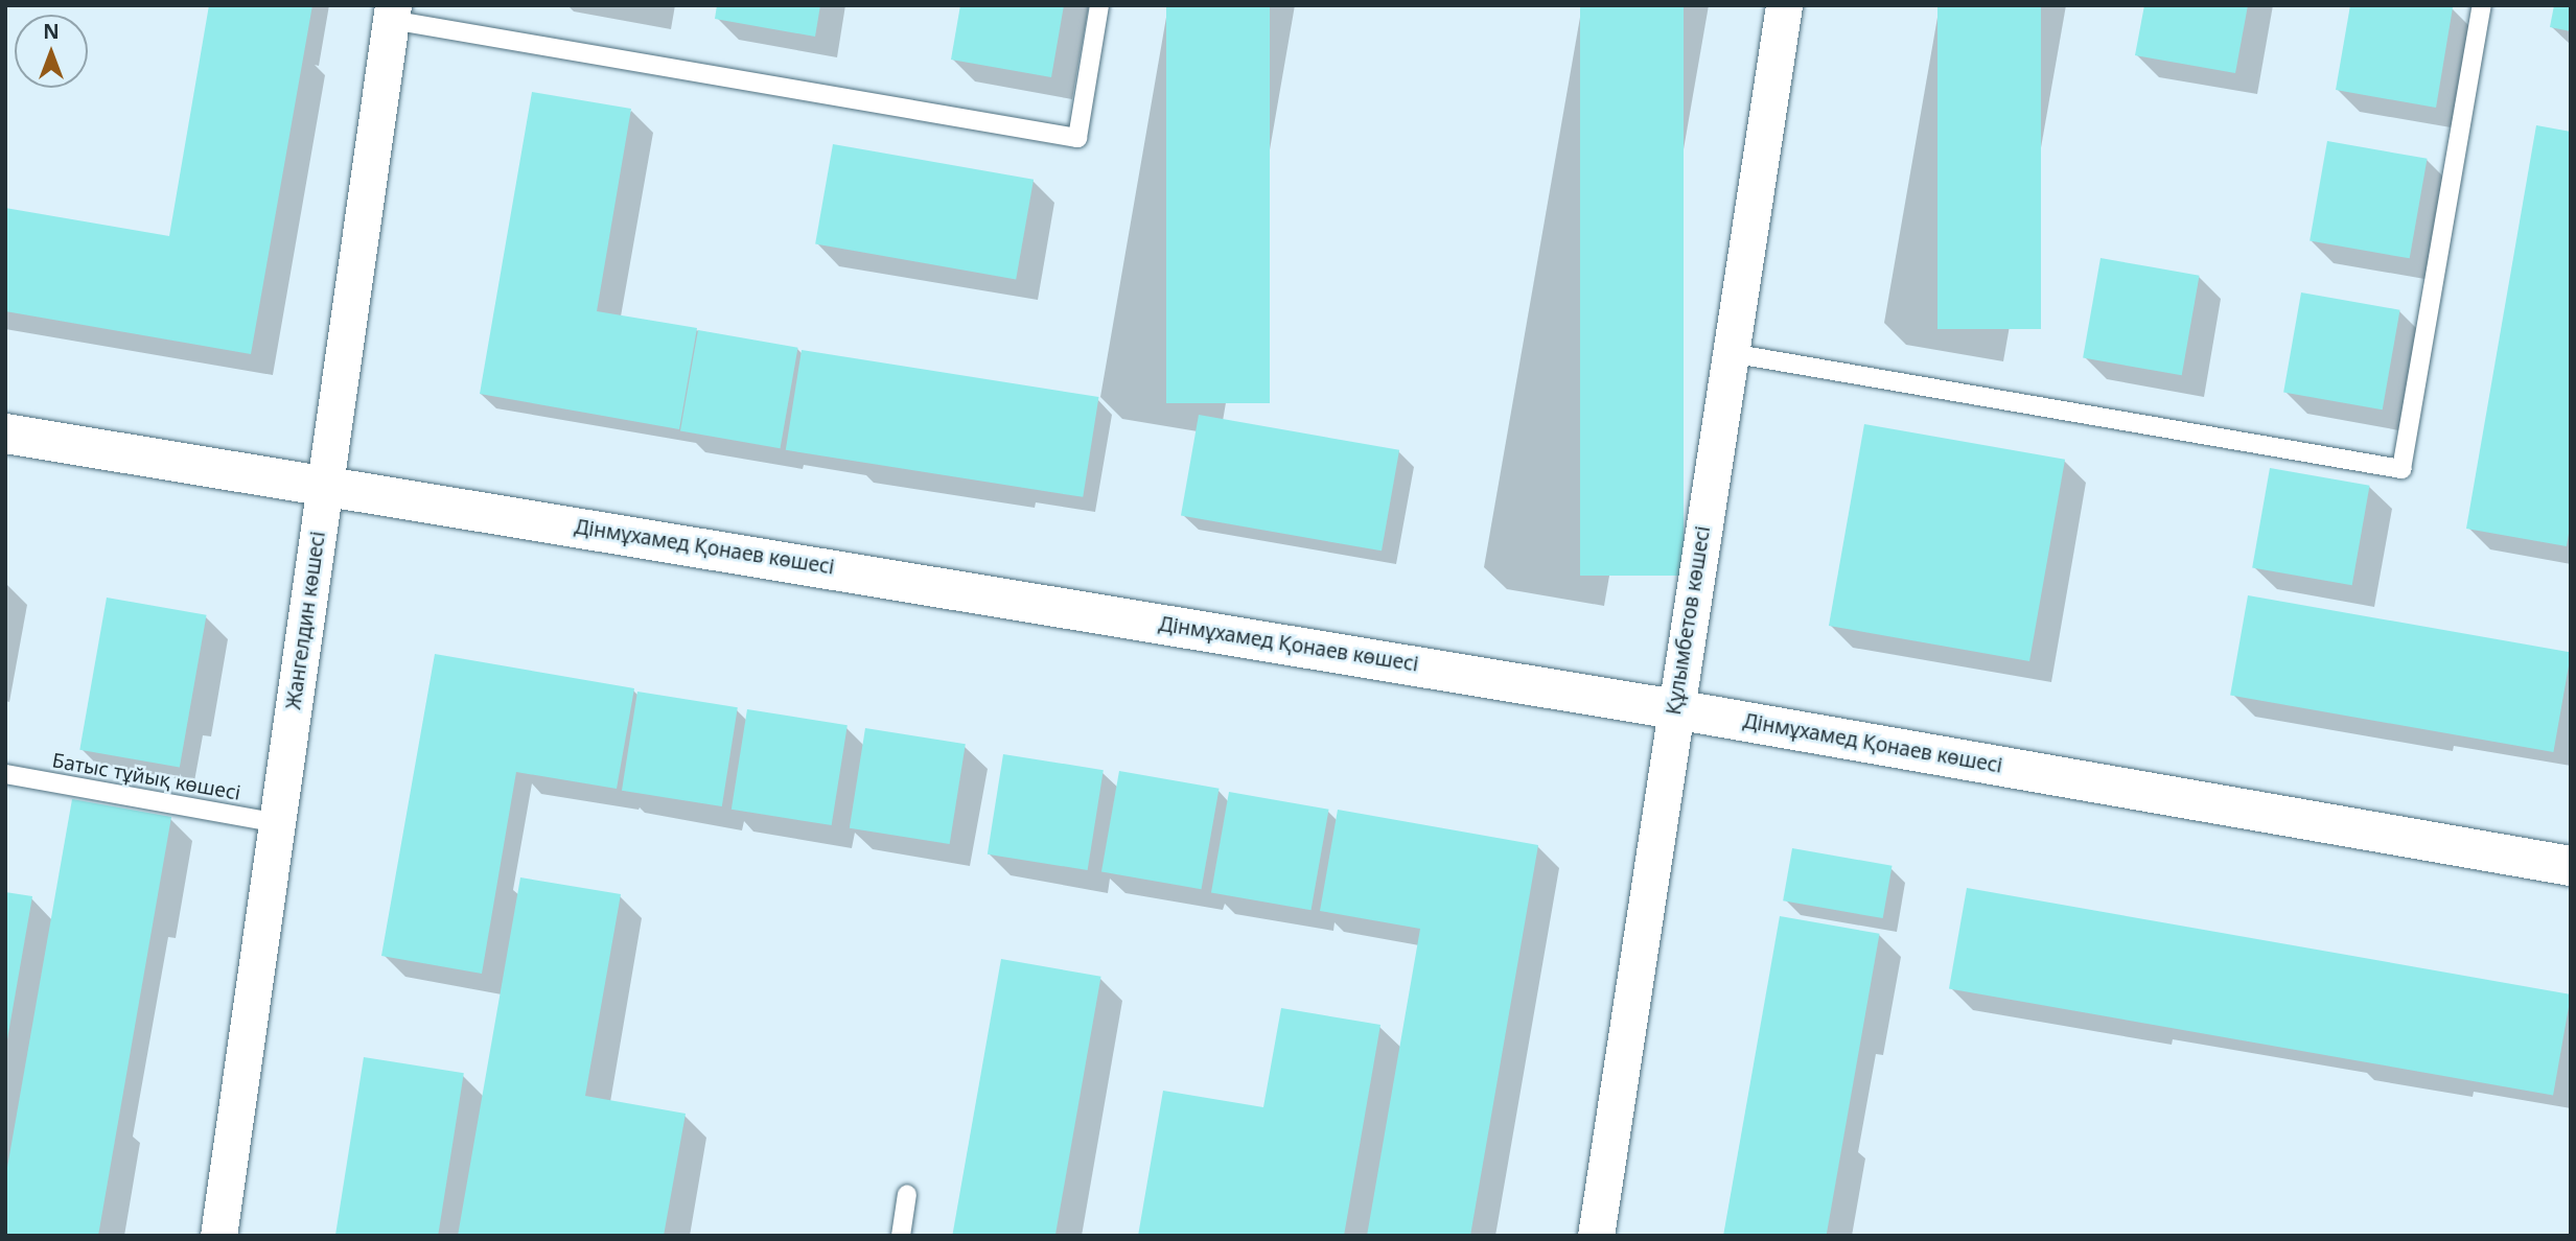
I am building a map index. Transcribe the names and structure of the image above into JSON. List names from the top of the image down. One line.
{"streets":{"street":["Дінмұхамед Қонаев көшесі","Жангелдин көшесі","Құлымбетов көшесі"],"lane":["Батыс тұйық көшесі"]},"crossings":[["Дінмұхамед Қонаев көшесі","Жангелдин көшесі"],["Дінмұхамед Қонаев көшесі","Құлымбетов көшесі"],["Жангелдин көшесі","Батыс тұйық көшесі"]],"north":"top"}
